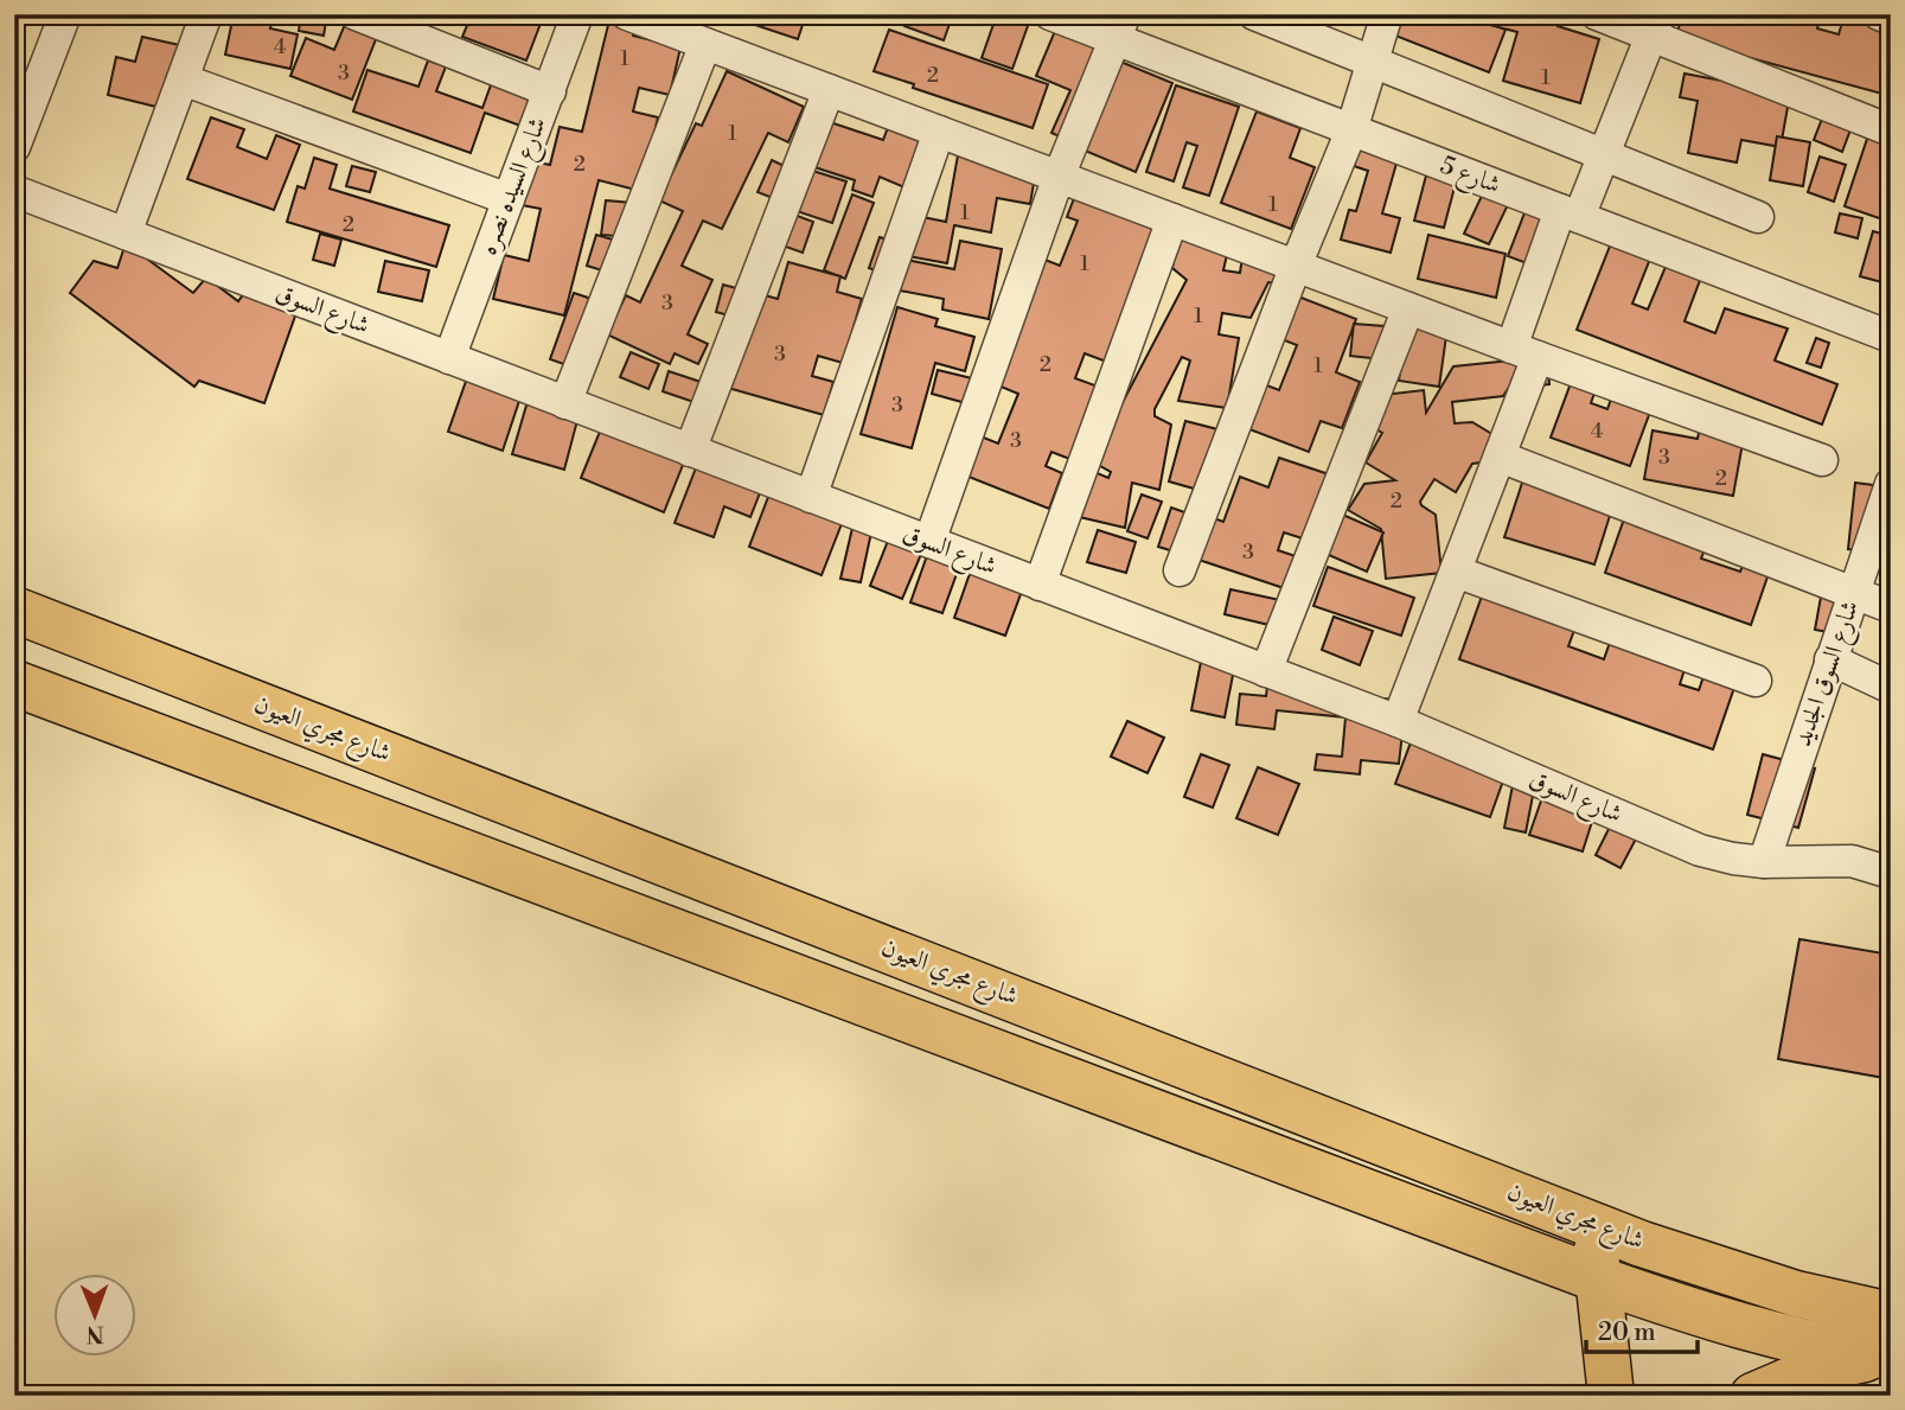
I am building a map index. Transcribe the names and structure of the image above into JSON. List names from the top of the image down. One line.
{"streets":{"main road":["شارع مجري العيون"],"street":["شارع 5","شارع السيده نصره","شارع السوق","شارع السوق الجديد"]},"crossings":[["شارع السيده نصره","شارع السوق"],["شارع السوق","شارع السوق الجديد"]],"house_numbers":["4","1","3","2","1","1","2","1","1","2","1","3","1","3","2","1","3","4","3","3","2","2","3"],"scale_bar":"20 m","north":"bottom"}
